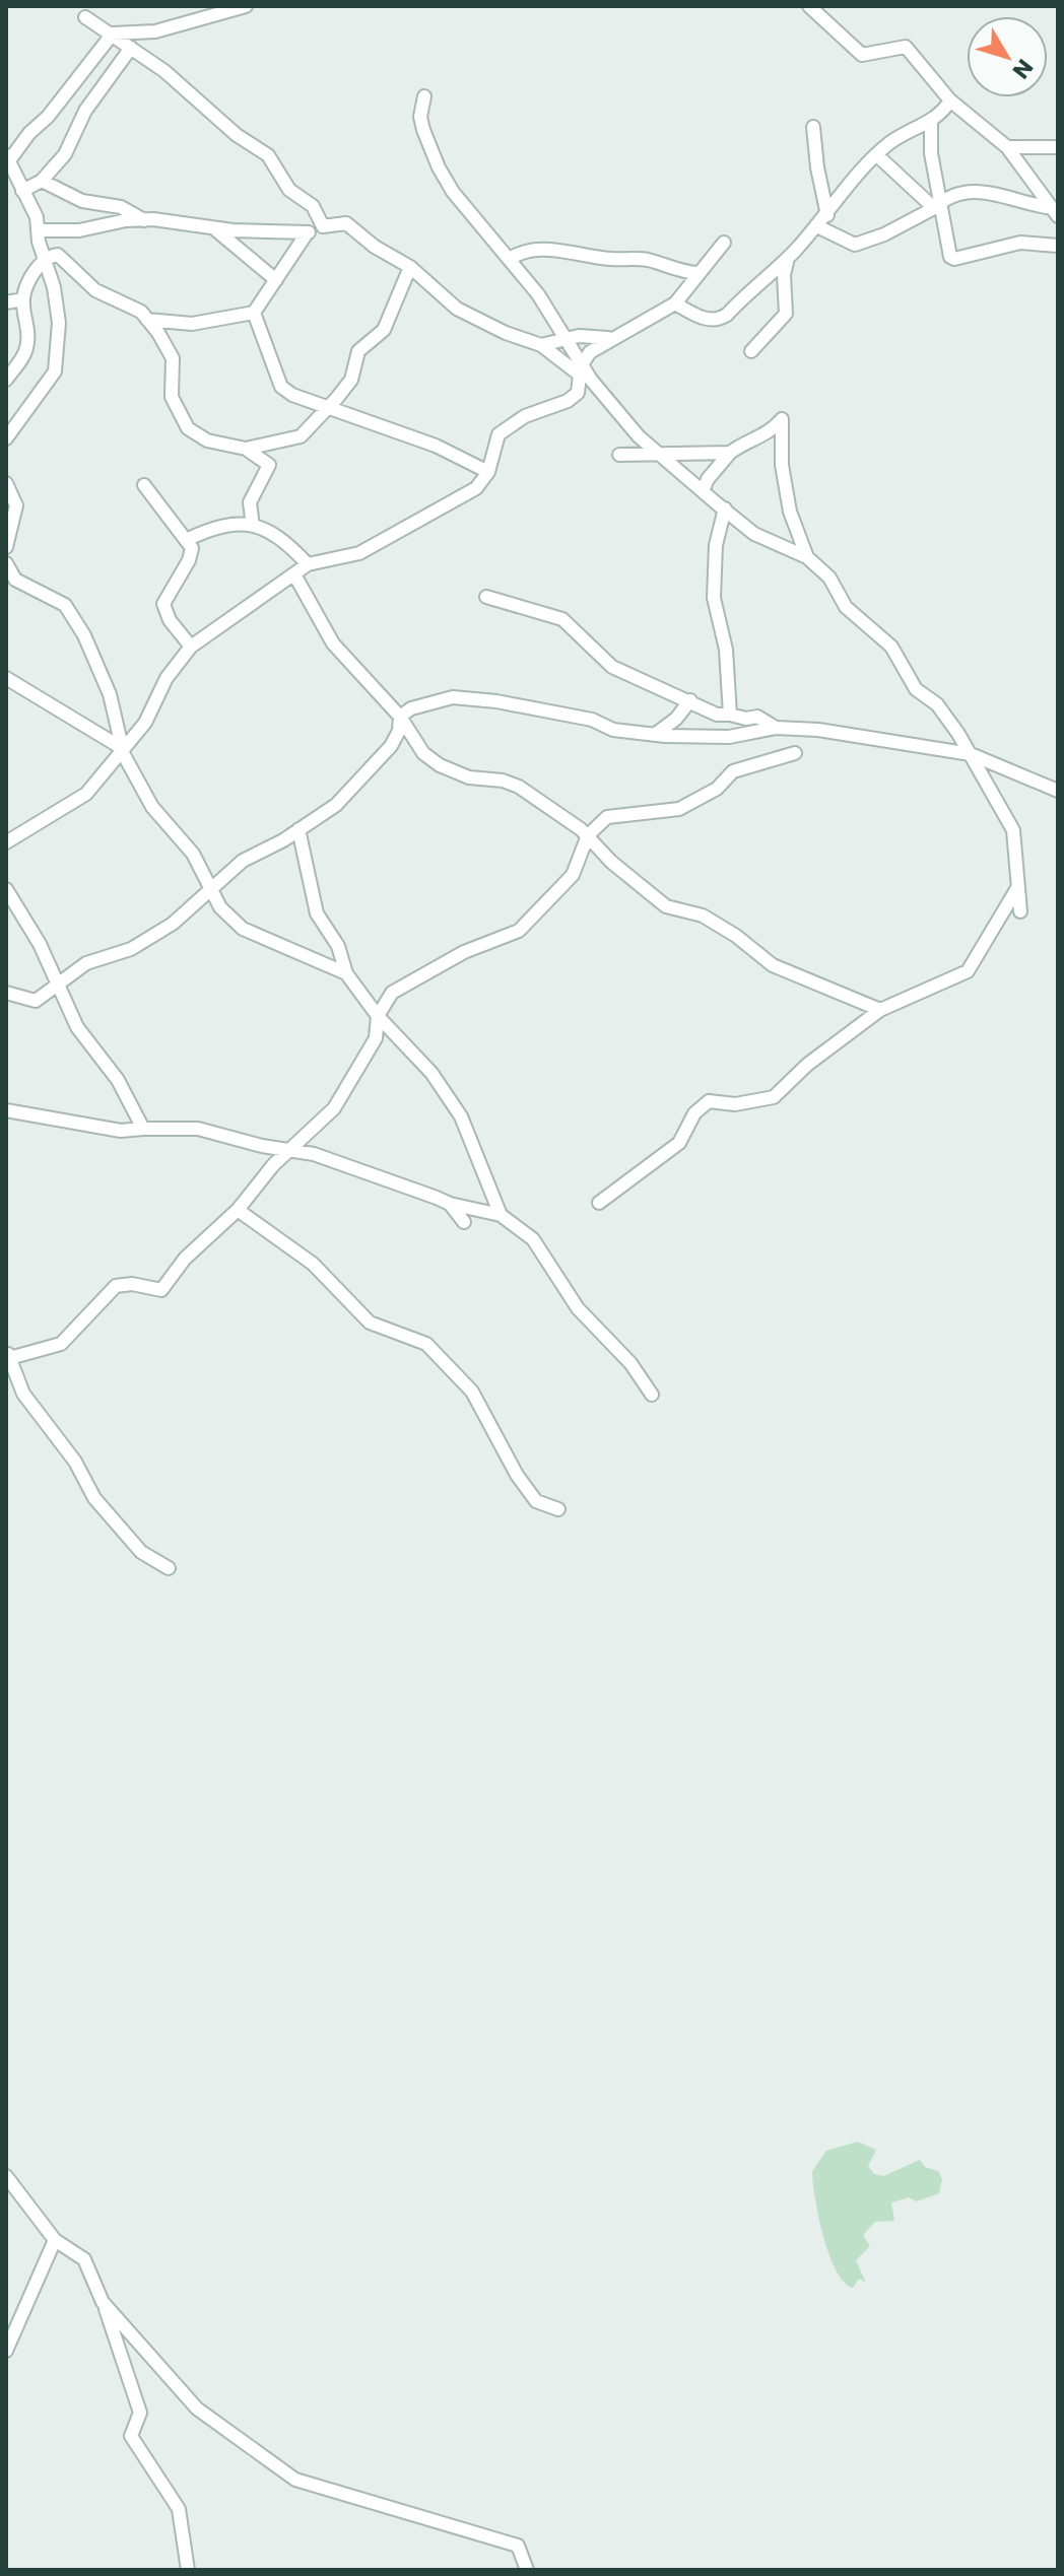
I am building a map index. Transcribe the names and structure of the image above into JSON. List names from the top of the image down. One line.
{"north":"bottom right"}
